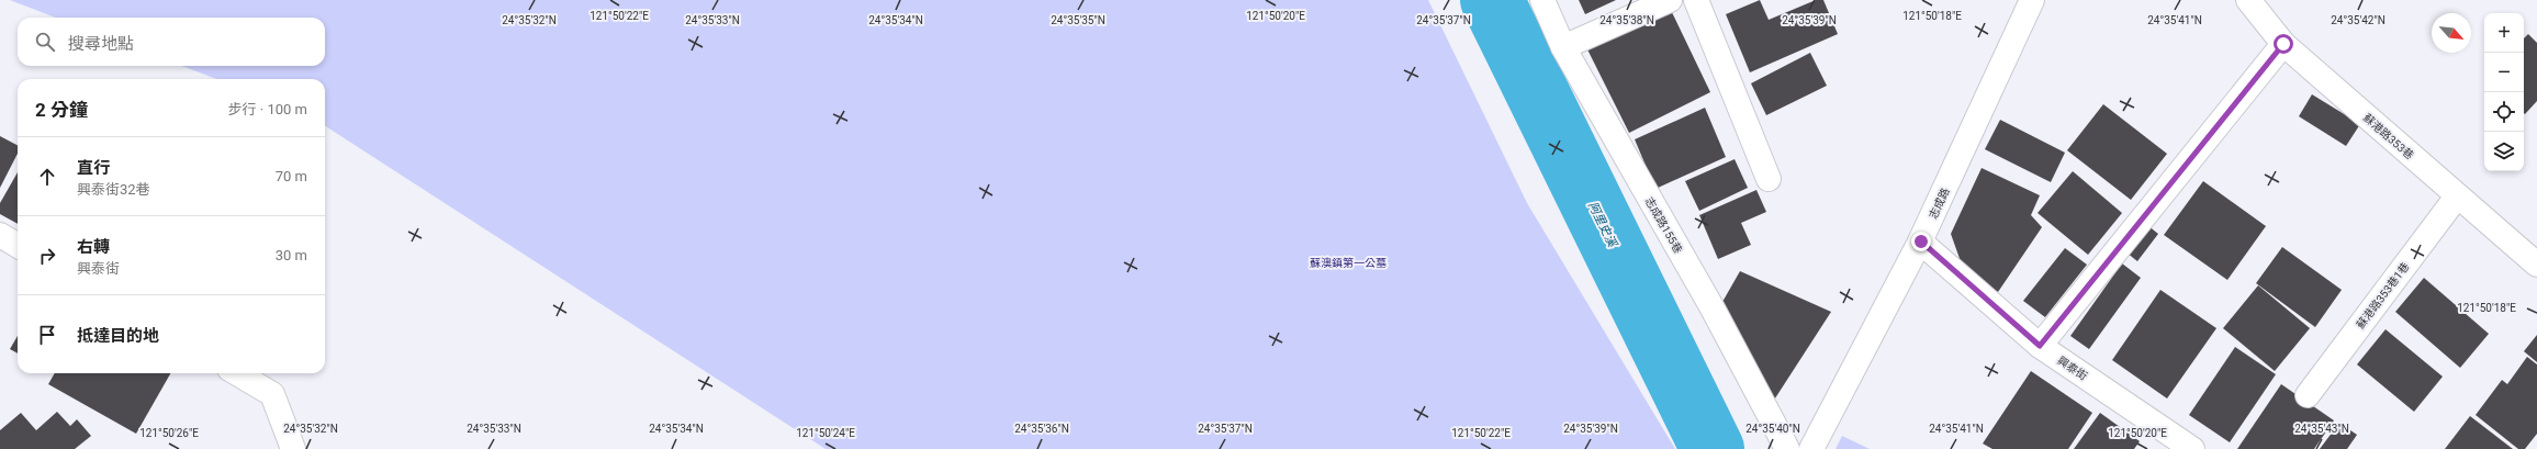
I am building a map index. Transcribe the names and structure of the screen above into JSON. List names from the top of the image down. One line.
{"streets":{"street":["蘇港路353巷","志成路","志成路155巷","蘇港路353巷1巷","興泰街"]},"crossings":[["蘇港路353巷","蘇港路353巷1巷"],["志成路","興泰街"]],"water":["阿里史溪"],"parks":["蘇澳鎮第一公墓"],"north":"bottom right","page":{"map_buttons":["+","−"],"search":"搜尋地點","heading":["2 分鐘","步行 · 100 m"],"list":[["直行","興泰街32巷","70 m"],["右轉","興泰街","30 m"],"抵達目的地"]},"coordinates":["121°50'22\"E","121°50'20\"E","121°50'18\"E","24°35'32\"N","24°35'33\"N","24°35'34\"N","24°35'35\"N","24°35'37\"N","24°35'38\"N","24°35'39\"N","24°35'41\"N","24°35'42\"N","24°35'36\"N","24°35'40\"N","24°35'43\"N","121°50'26\"E","121°50'24\"E"]}
